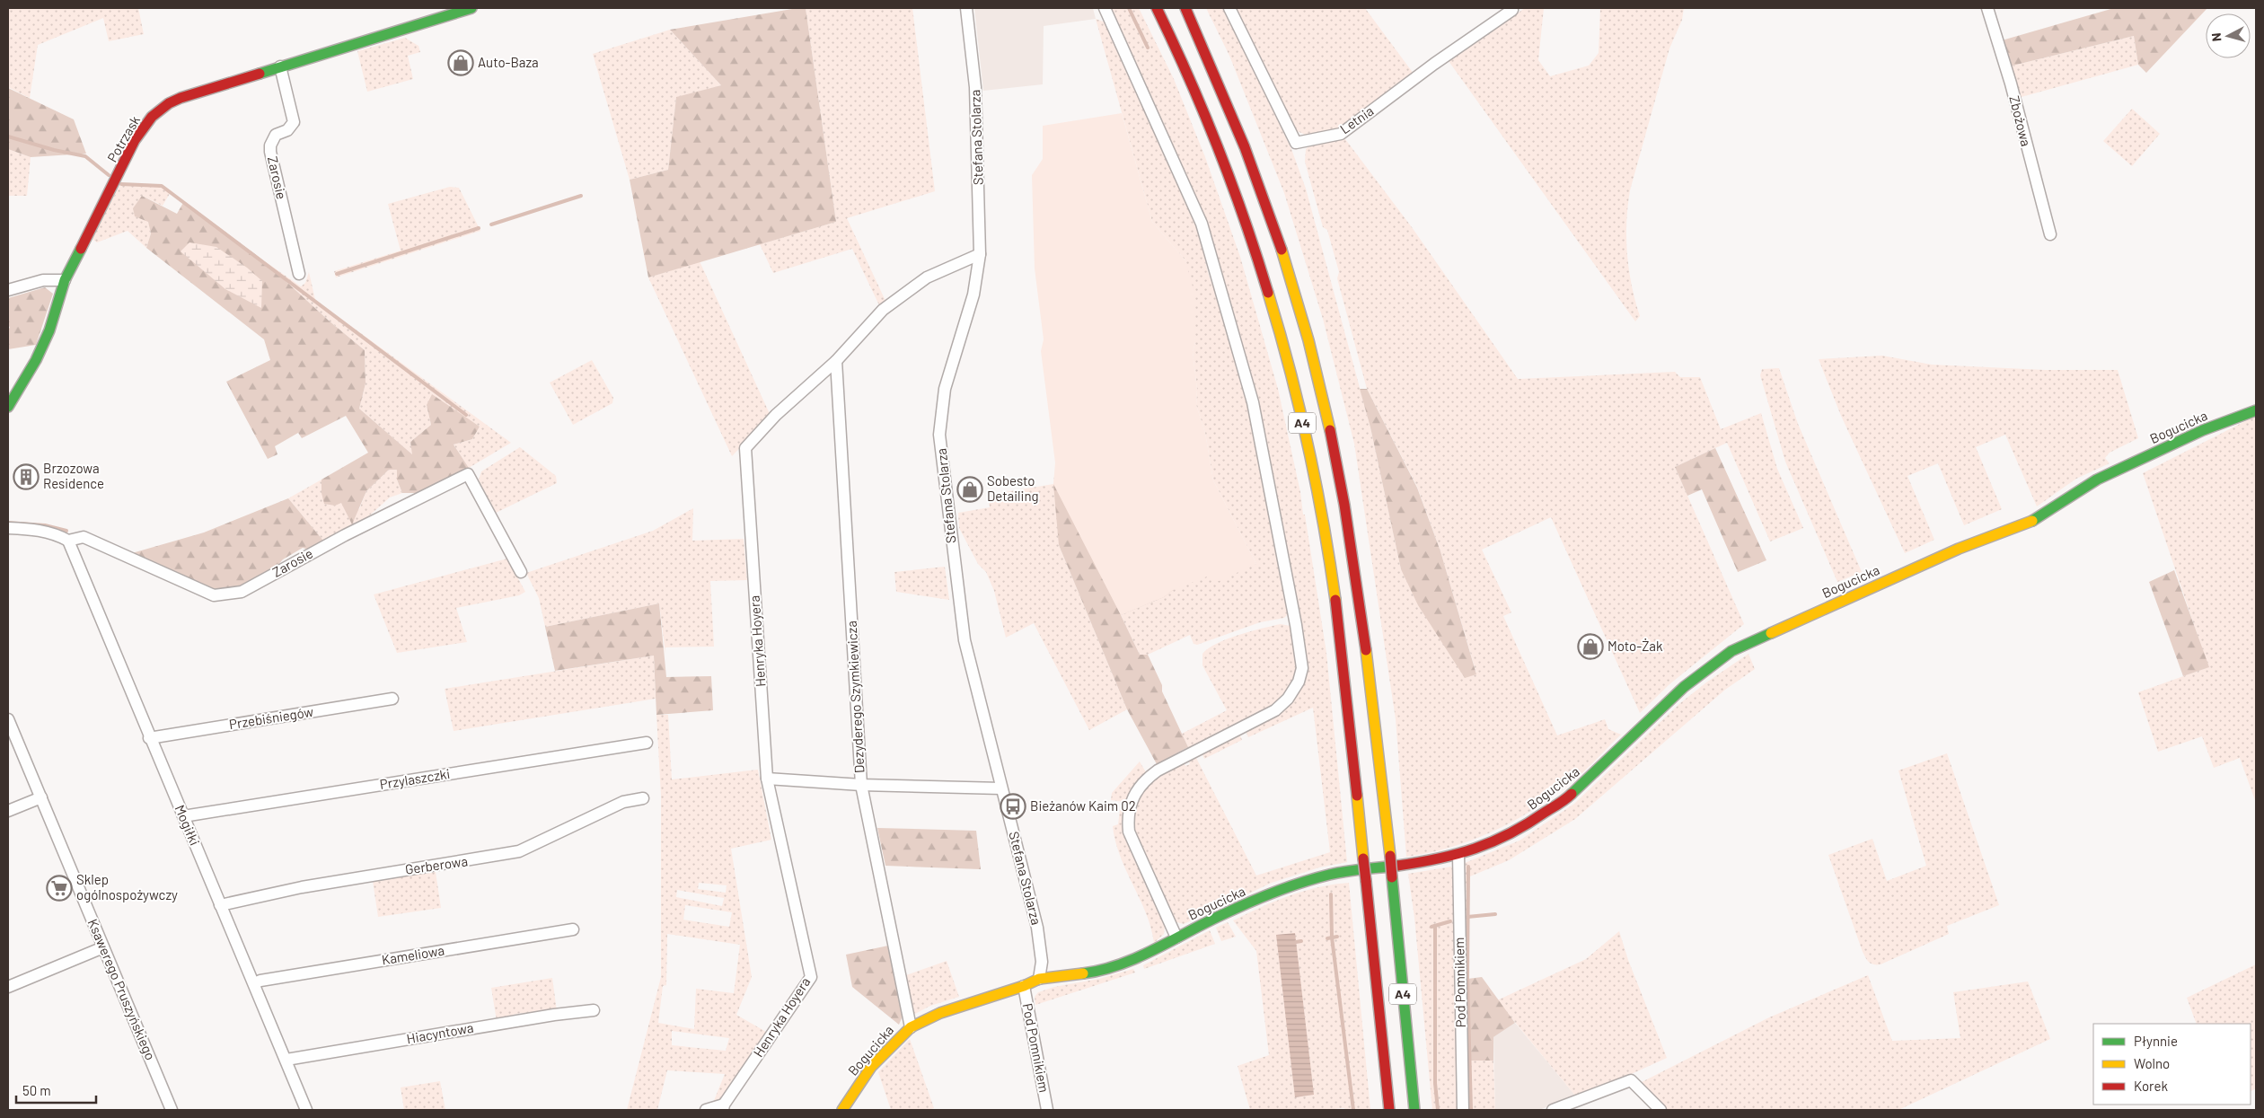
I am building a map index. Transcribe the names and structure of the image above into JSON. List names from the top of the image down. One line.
{"streets":{"main road":["Potrzask","A4","Bogucicka"],"street":["Letnia","Zbożowa","Stefana Stolarza","Zarosie","Henryka Hoyera","Dezyderego Szymkiewicza","Przebiśniegów","Przylaszczki","Mogiłki","Gerberowa","Kameliowa","Pod Pomnikiem","Ksawerego Pruszyńskiego","Hiacyntowa"]},"crossings":[["Stefana Stolarza","Bogucicka"],["Stefana Stolarza","Henryka Hoyera"],["Potrzask","Zarosie"],["Zarosie","Mogiłki"],["Bogucicka","Dezyderego Szymkiewicza"],["Bogucicka","Pod Pomnikiem"],["Henryka Hoyera","Dezyderego Szymkiewicza"],["Przebiśniegów","Mogiłki"],["Przylaszczki","Mogiłki"],["Mogiłki","Gerberowa"],["Mogiłki","Kameliowa"],["Mogiłki","Hiacyntowa"]],"places":{"shop":["Auto-Baza","Sobesto Detailing","Moto-Żak"],"building":["Brzozowa Residence"],"bus stop":["Bieżanów Kaim 02"],"supermarket":["Sklep ogólnospożywczy"]},"legend":["Płynnie","Wolno","Korek"],"scale_bar":"50 m","north":"left"}
